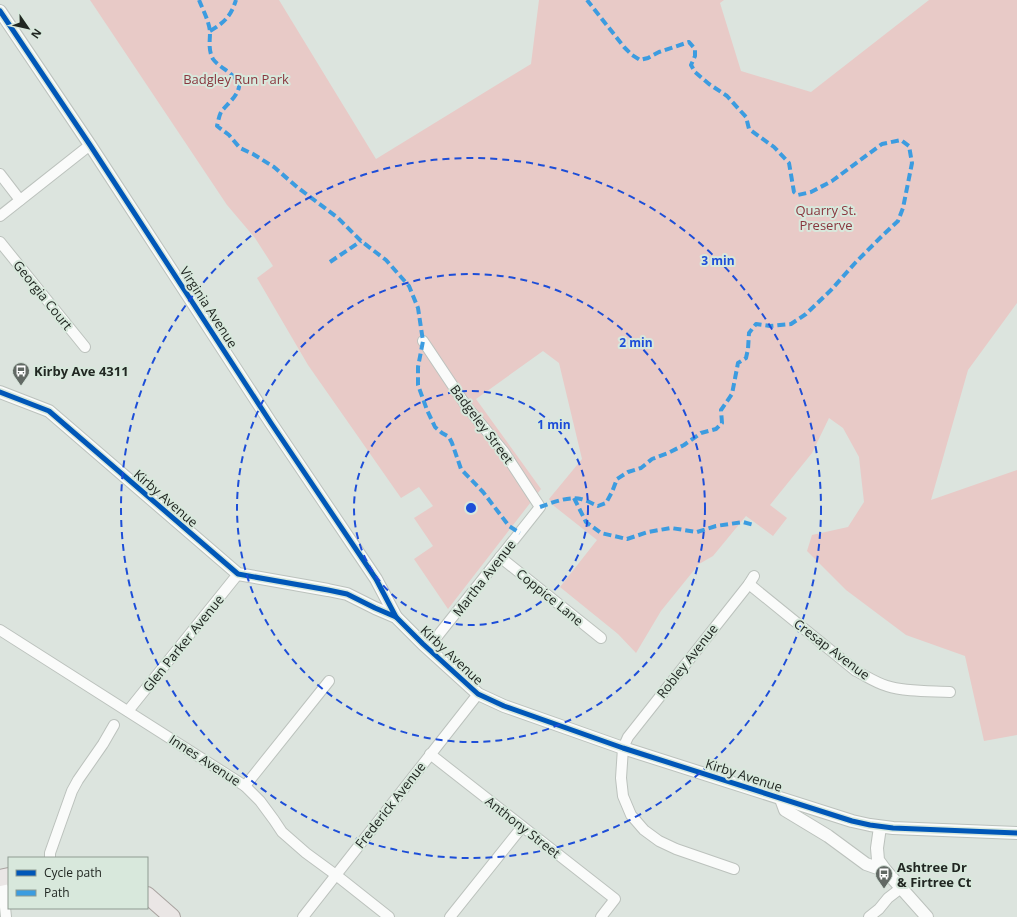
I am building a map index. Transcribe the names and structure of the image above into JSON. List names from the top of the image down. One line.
{"streets":{"street":["Georgia Court","Virginia Avenue","Badgeley Street","Kirby Avenue","Martha Avenue","Coppice Lane","Glen Parker Avenue","Cresap Avenue","Robley Avenue","Innes Avenue","Frederick Avenue","Anthony Street"]},"crossings":[["Virginia Avenue","Kirby Avenue"],["Badgeley Street","Martha Avenue"],["Kirby Avenue","Martha Avenue"],["Kirby Avenue","Glen Parker Avenue"],["Kirby Avenue","Robley Avenue"],["Kirby Avenue","Frederick Avenue"],["Martha Avenue","Coppice Lane"],["Glen Parker Avenue","Innes Avenue"],["Cresap Avenue","Robley Avenue"],["Innes Avenue","Frederick Avenue"],["Frederick Avenue","Anthony Street"]],"parks":["Badgley Run Park","Quarry St. Preserve"],"places":{"bus stop":["Kirby Ave 4311","Ashtree Dr & Firtree Ct"]},"legend":["Cycle path","Path"],"north":"bottom right","rings":["3 min","2 min","1 min"]}
